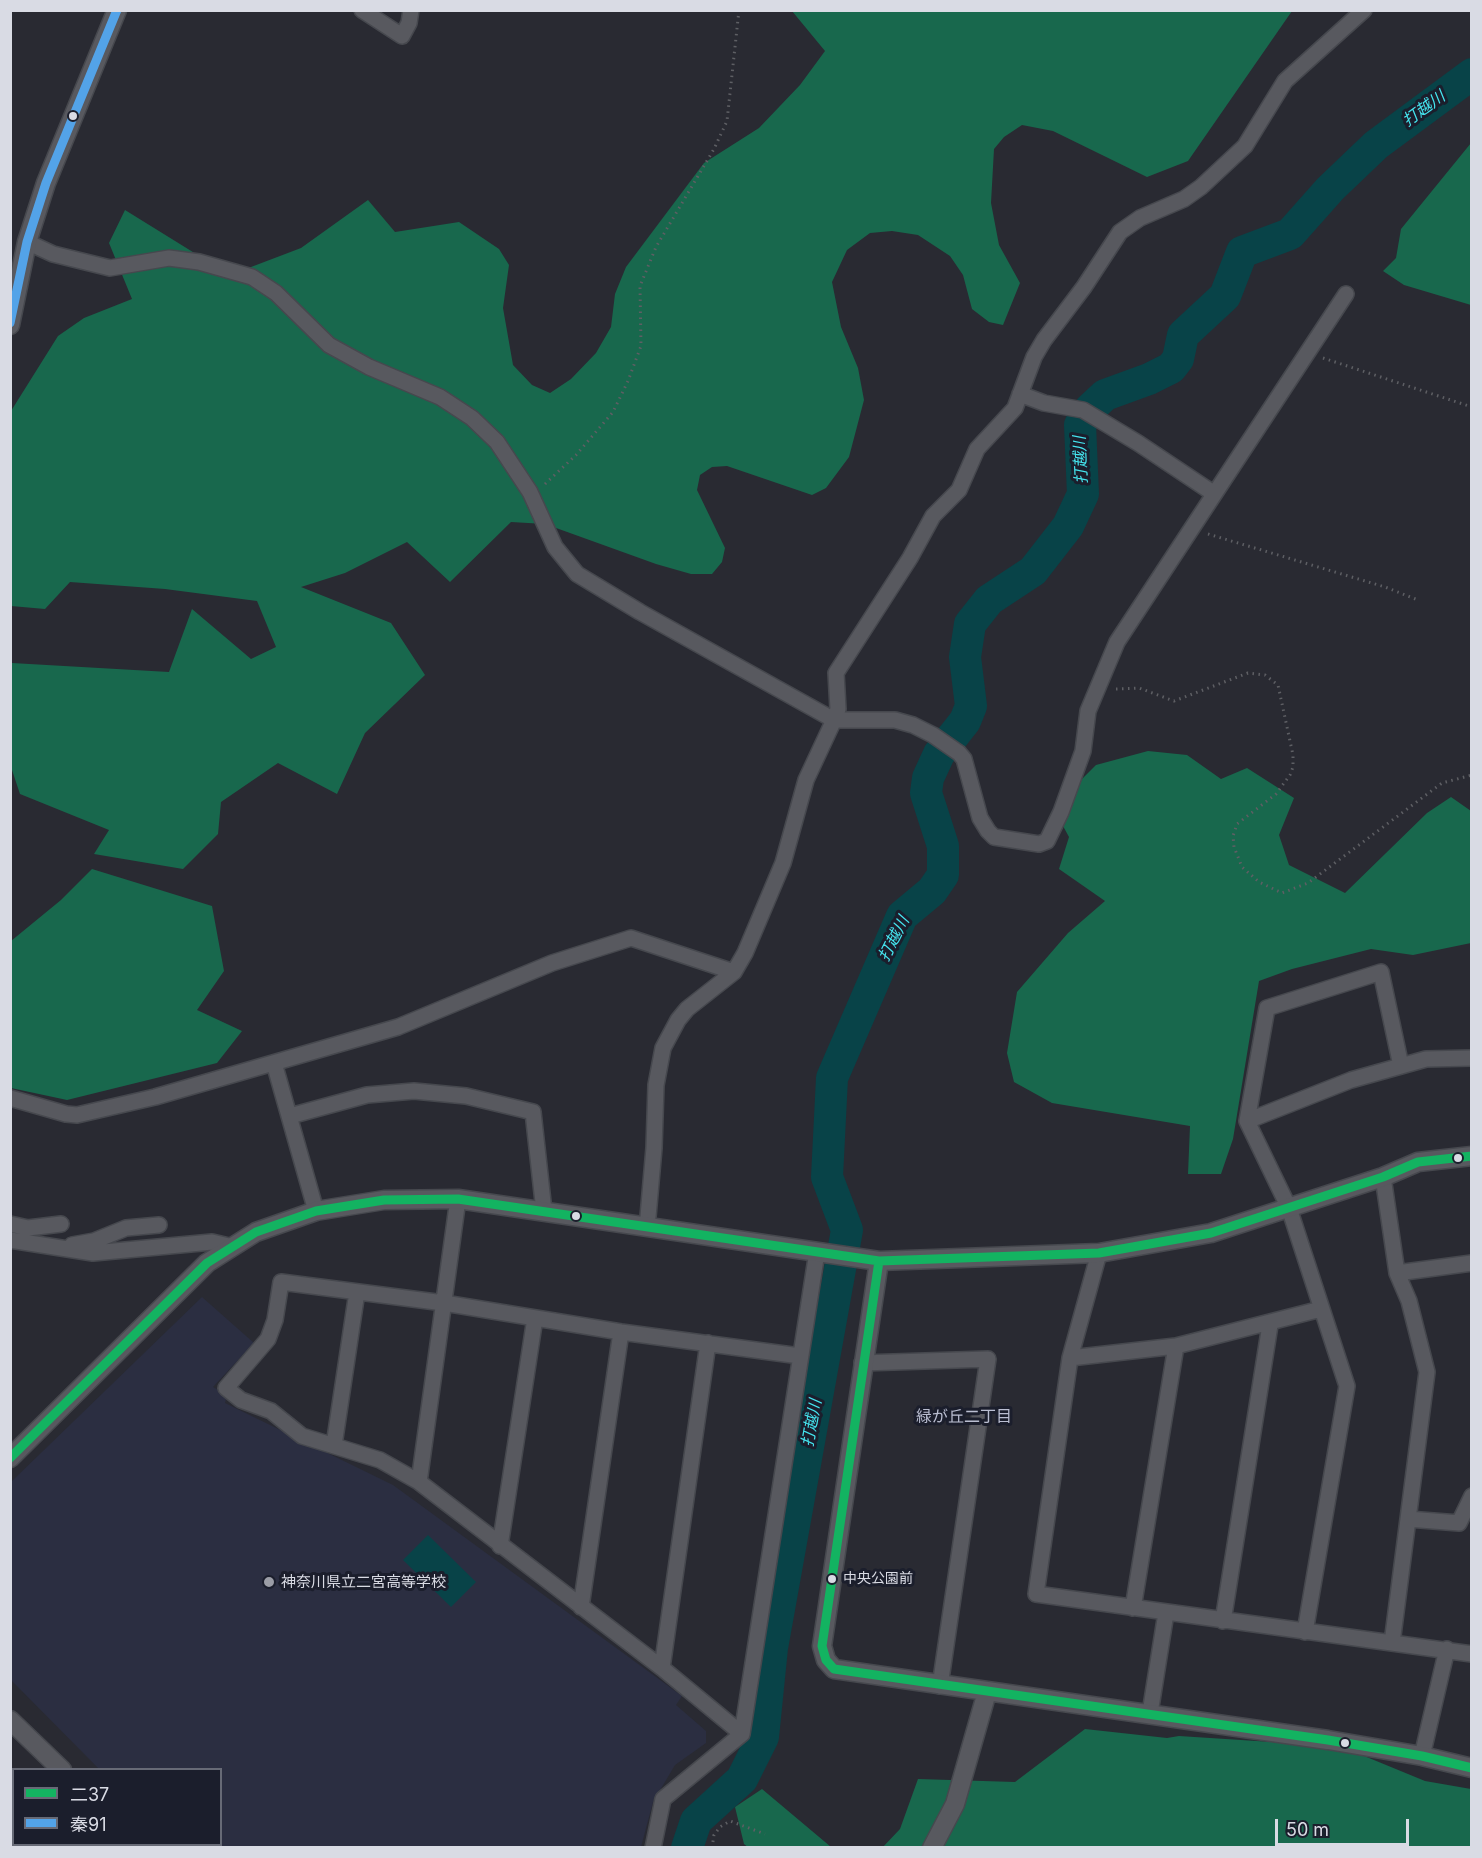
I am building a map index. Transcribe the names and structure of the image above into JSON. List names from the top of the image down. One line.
{"districts":["緑が丘二丁目"],"water":["打越川"],"places":["中央公園前","神奈川県立二宮高等学校"],"lines":["transit line 秦91","transit line 二37"],"legend":["二37","秦91"],"scale_bar":"50 m"}
